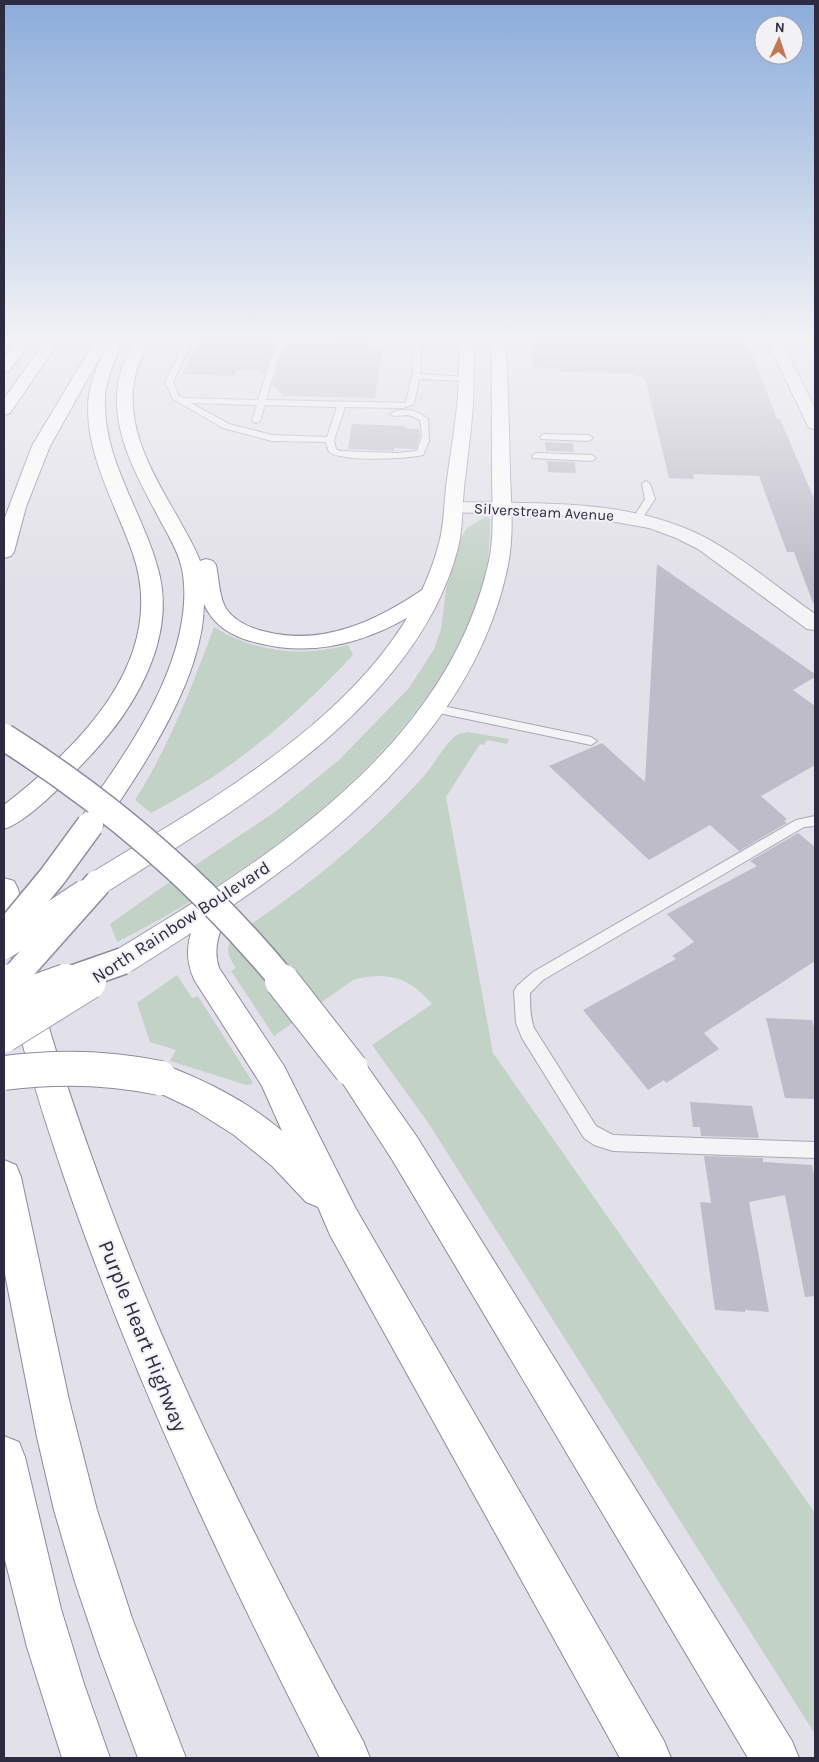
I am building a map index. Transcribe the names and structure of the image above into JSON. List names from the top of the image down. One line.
{"streets":{"main road":["North Rainbow Boulevard","Purple Heart Highway"],"street":["Silverstream Avenue"]},"crossings":[["Silverstream Avenue","North Rainbow Boulevard"]],"north":"top"}
